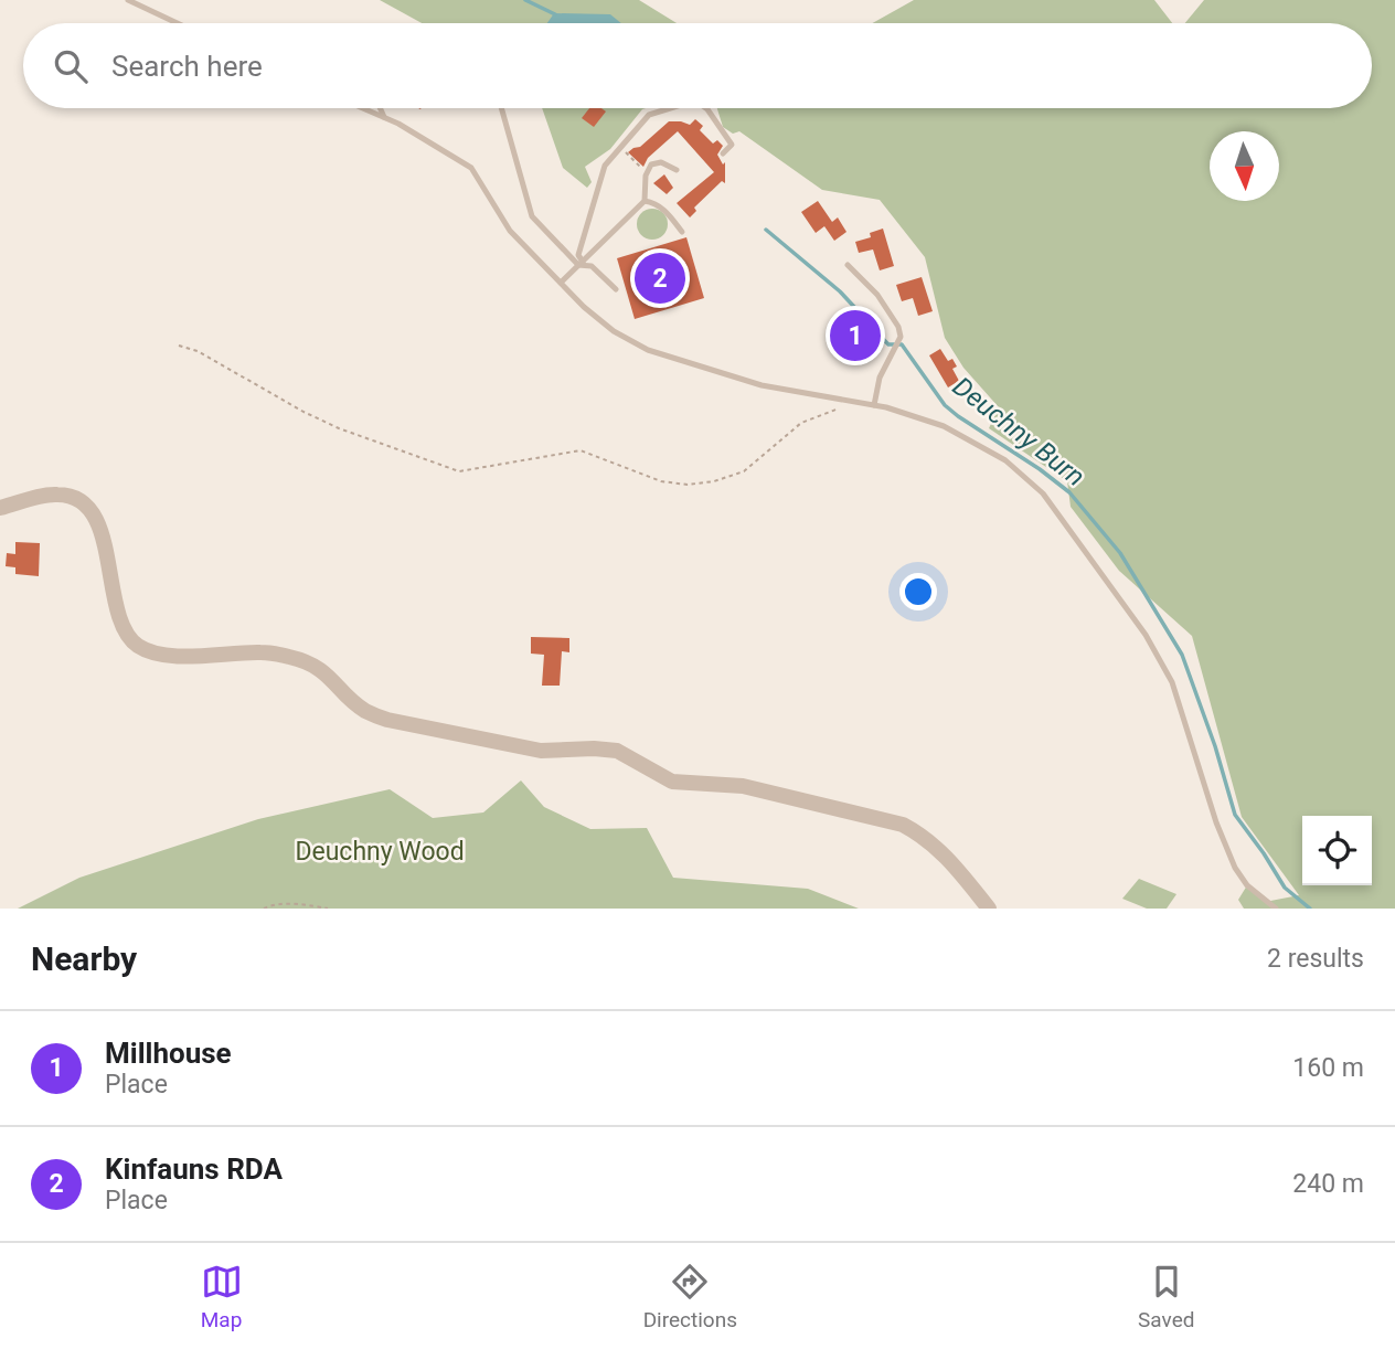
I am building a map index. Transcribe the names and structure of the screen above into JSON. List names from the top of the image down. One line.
{"water":["Deuchny Burn"],"parks":["Deuchny Wood"],"north":"bottom","page":{"search":"Search here","pins":["2","1"],"heading":["Nearby","2 results"],"list":[{"mark":"1","name":"Millhouse","note":"Place","value":"160 m"},{"mark":"2","name":"Kinfauns RDA","note":"Place","value":"240 m"}],"nav":["Map","Directions","Saved"]}}
